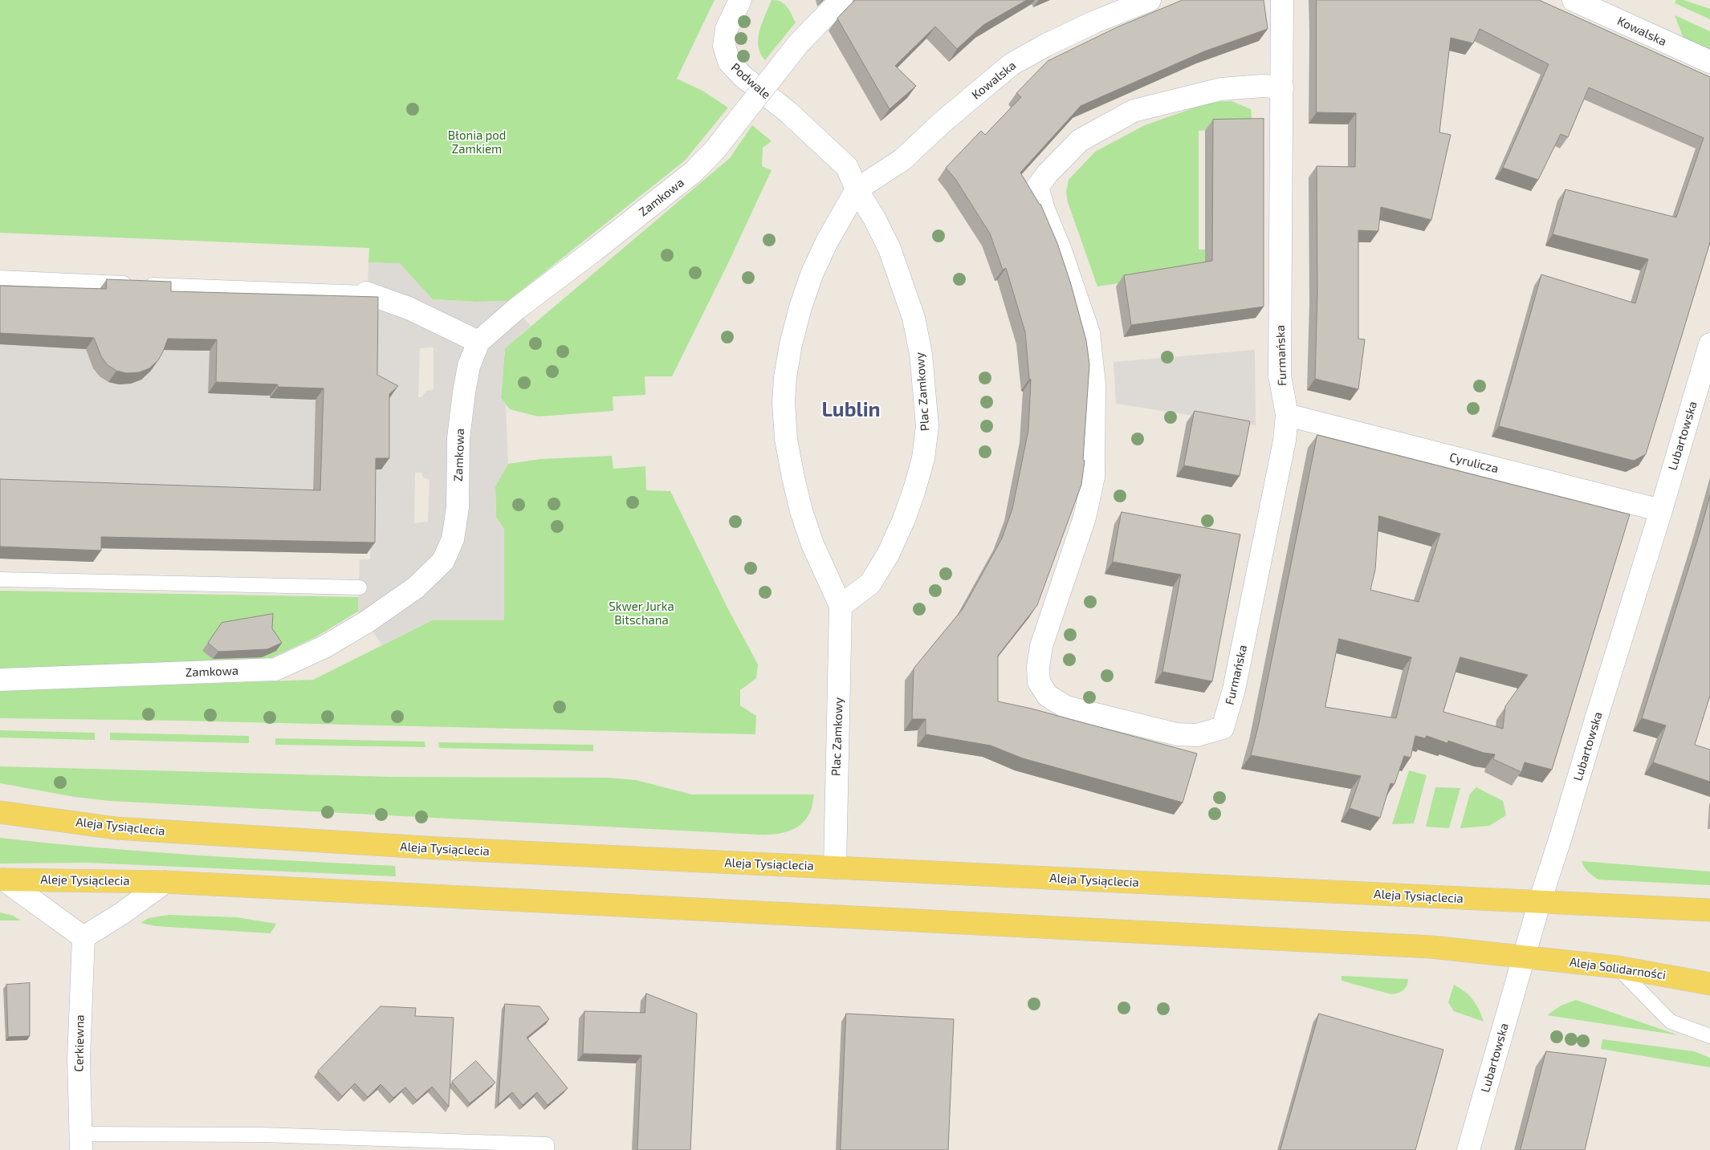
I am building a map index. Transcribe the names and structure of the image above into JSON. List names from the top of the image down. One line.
{"streets":{"main road":["Aleja Tysiąclecia","Aleje Tysiąclecia","Aleja Solidarności"],"street":["Kowalska","Podwale","Zamkowa","Furmańska","Plac Zamkowy","Lubartowska","Cyrulicza","Cerkiewna"]},"crossings":[["Kowalska","Plac Zamkowy"],["Podwale","Plac Zamkowy"],["Furmańska","Cyrulicza"],["Plac Zamkowy","Aleja Tysiąclecia"],["Lubartowska","Cyrulicza"],["Lubartowska","Aleja Tysiąclecia"],["Lubartowska","Aleja Solidarności"]],"districts":["Lublin"],"parks":["Błonia pod Zamkiem","Skwer Jurka Bitschana"]}
